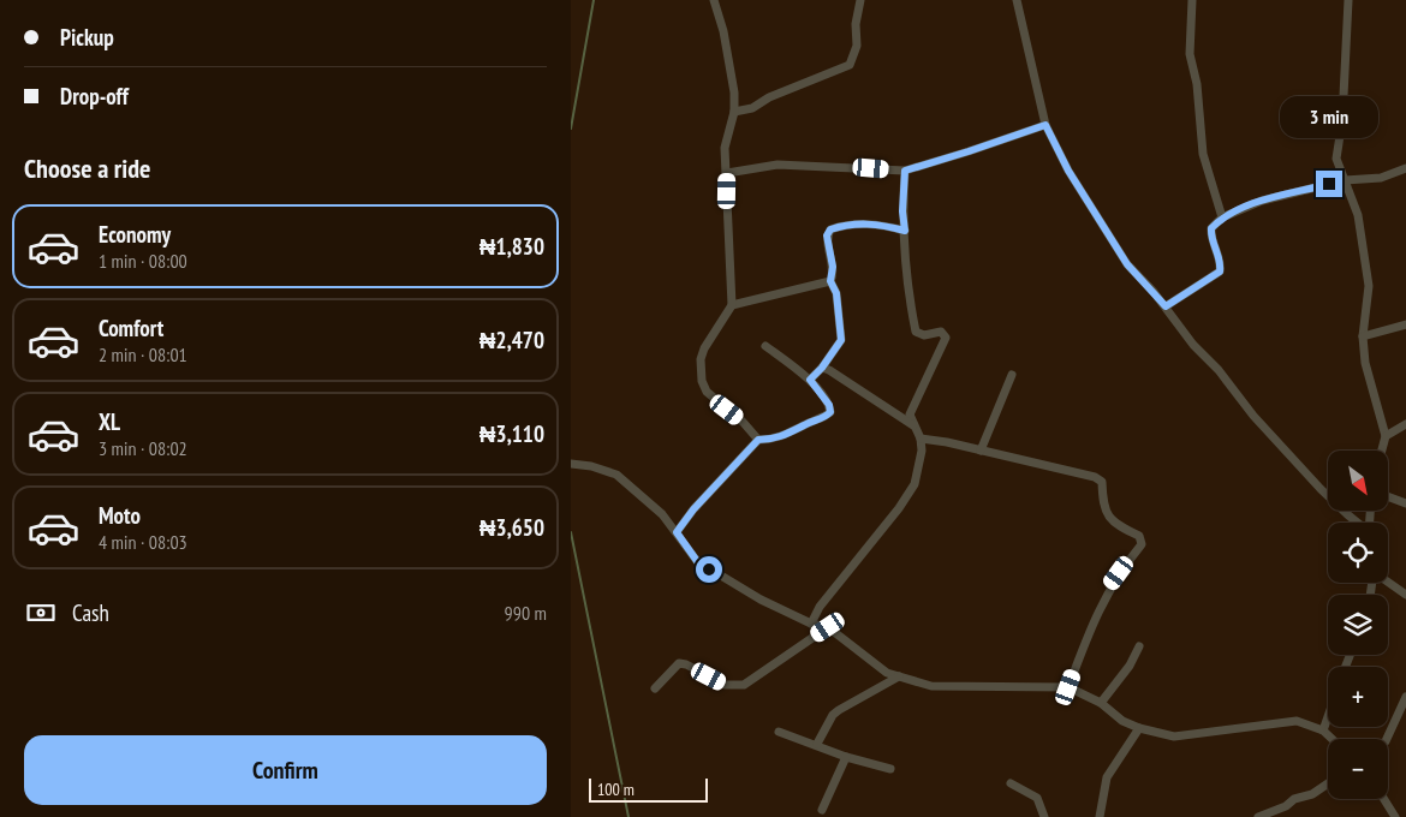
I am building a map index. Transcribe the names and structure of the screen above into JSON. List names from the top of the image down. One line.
{"scale_bar":"100 m","north":"bottom right","page":{"banner":["Pickup","Drop-off"],"bubble":"3 min","heading":"Choose a ride","list":[{"name":"Economy","note":"1 min · 08:00","value":"₦1,830"},{"name":"Comfort","note":"2 min · 08:01","value":"₦2,470"},{"name":"XL","note":"3 min · 08:02","value":"₦3,110"},{"name":"Moto","note":"4 min · 08:03","value":"₦3,650"}],"map_buttons":["+","−"],"pay":["Cash","990 m"],"buttons":"Confirm","scale":"100 m"}}
